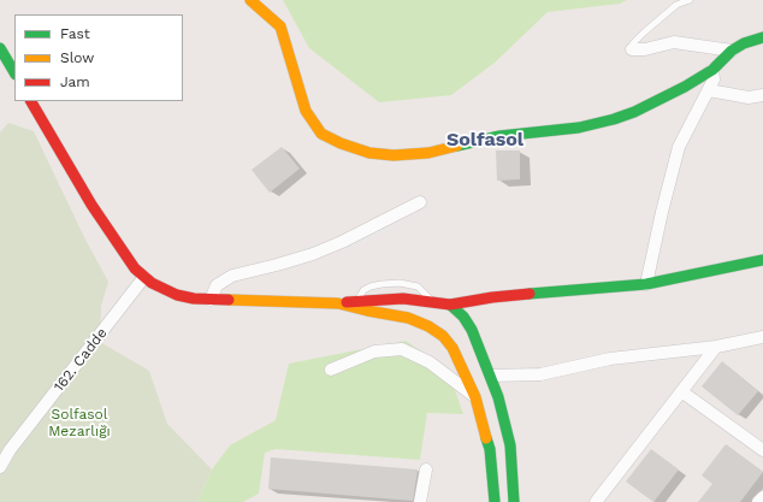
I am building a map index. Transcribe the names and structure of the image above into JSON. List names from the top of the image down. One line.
{"streets":{"street":["162. Cadde"]},"districts":["Solfasol"],"parks":["Solfasol Mezarlığı"],"legend":["Fast","Slow","Jam"]}
